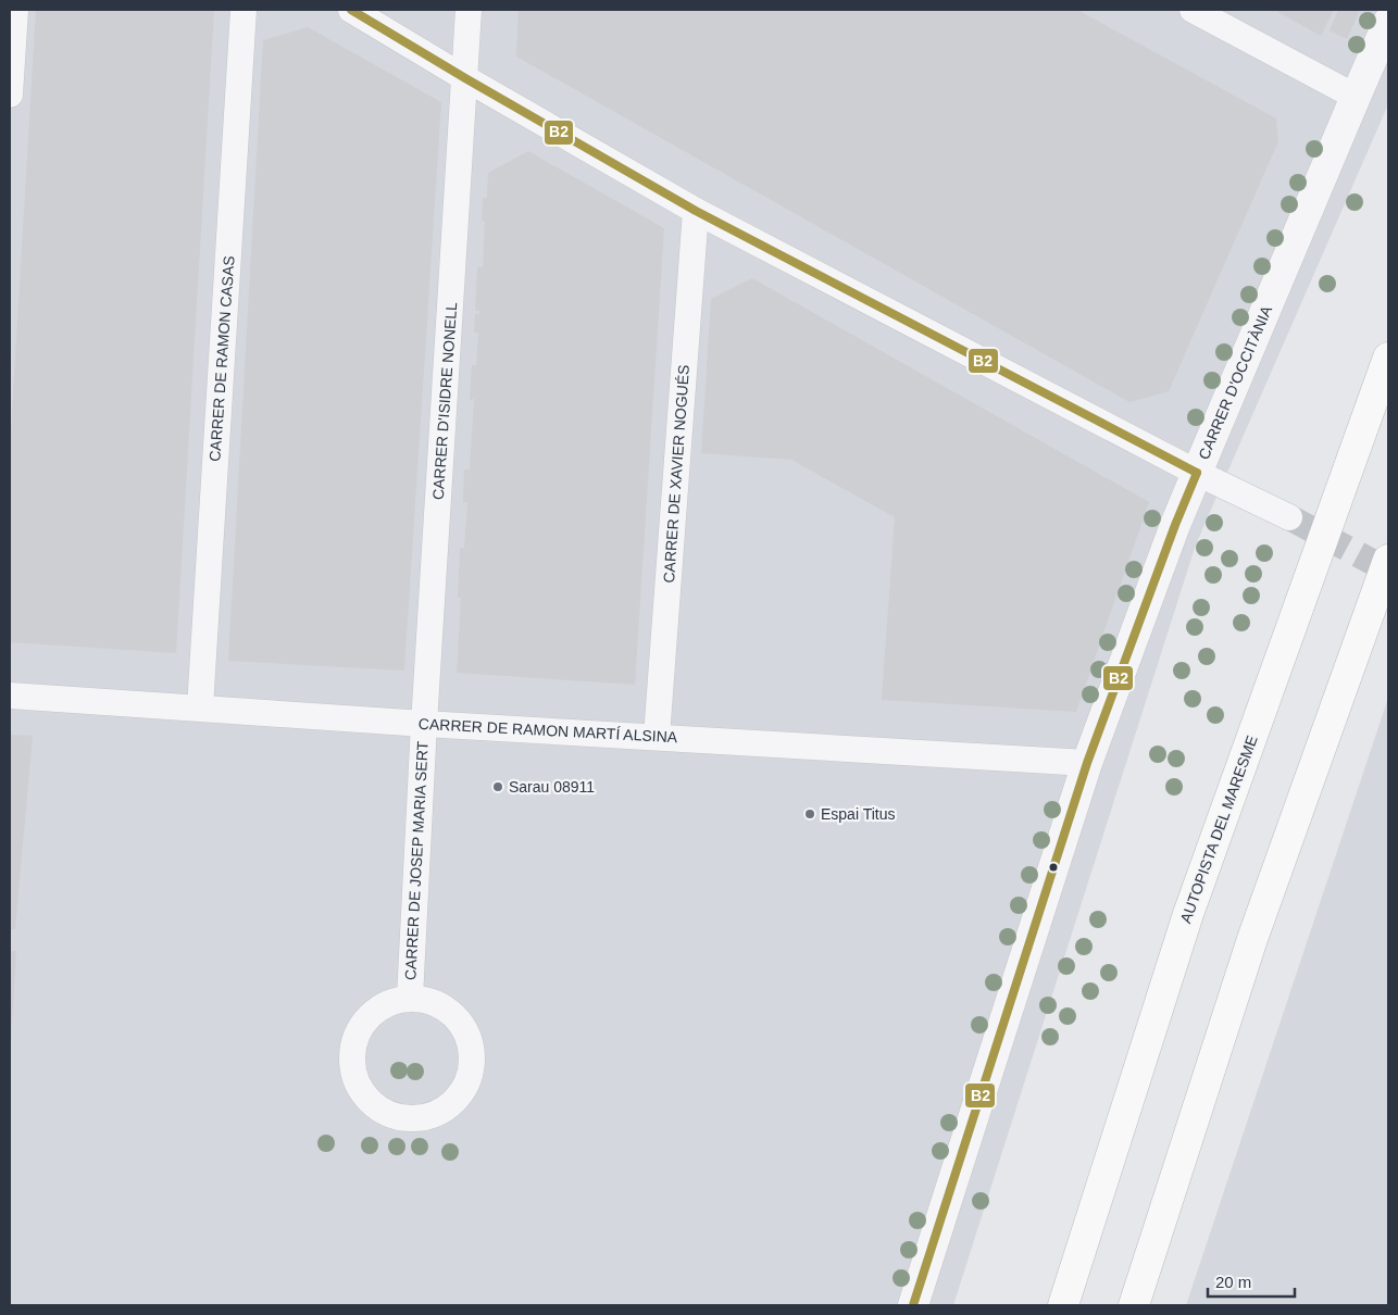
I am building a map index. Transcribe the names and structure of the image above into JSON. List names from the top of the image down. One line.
{"streets":{"highway":["AUTOPISTA DEL MARESME"],"street":["CARRER DE RAMON CASAS","CARRER D'OCCITÀNIA","CARRER D'ISIDRE NONELL","CARRER DE XAVIER NOGUÉS","CARRER DE RAMON MARTÍ ALSINA","CARRER DE JOSEP MARIA SERT"]},"crossings":[["CARRER DE RAMON CASAS","CARRER DE RAMON MARTÍ ALSINA"],["CARRER D'OCCITÀNIA","CARRER DE RAMON MARTÍ ALSINA"],["CARRER D'ISIDRE NONELL","CARRER DE RAMON MARTÍ ALSINA"],["CARRER D'ISIDRE NONELL","CARRER DE JOSEP MARIA SERT"],["CARRER DE XAVIER NOGUÉS","CARRER DE RAMON MARTÍ ALSINA"],["CARRER DE RAMON MARTÍ ALSINA","CARRER DE JOSEP MARIA SERT"]],"places":["Sarau 08911","Espai Titus"],"lines":["transit line B2"],"scale_bar":"20 m"}
